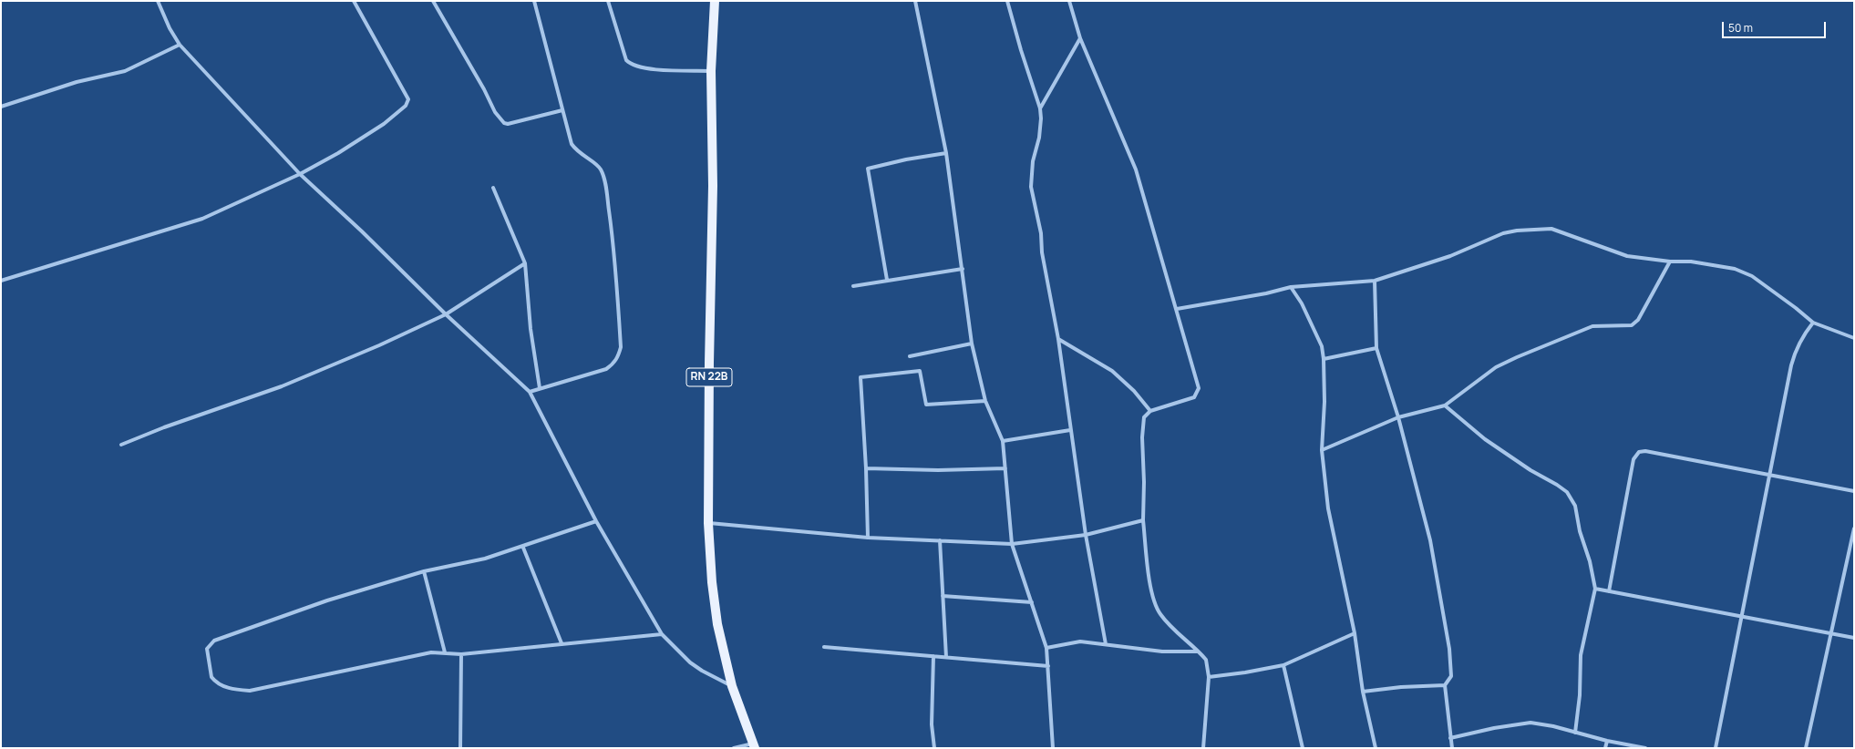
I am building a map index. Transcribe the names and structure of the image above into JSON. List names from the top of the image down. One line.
{"streets":{"main road":["RN 22B"]},"scale_bar":"50 m"}
